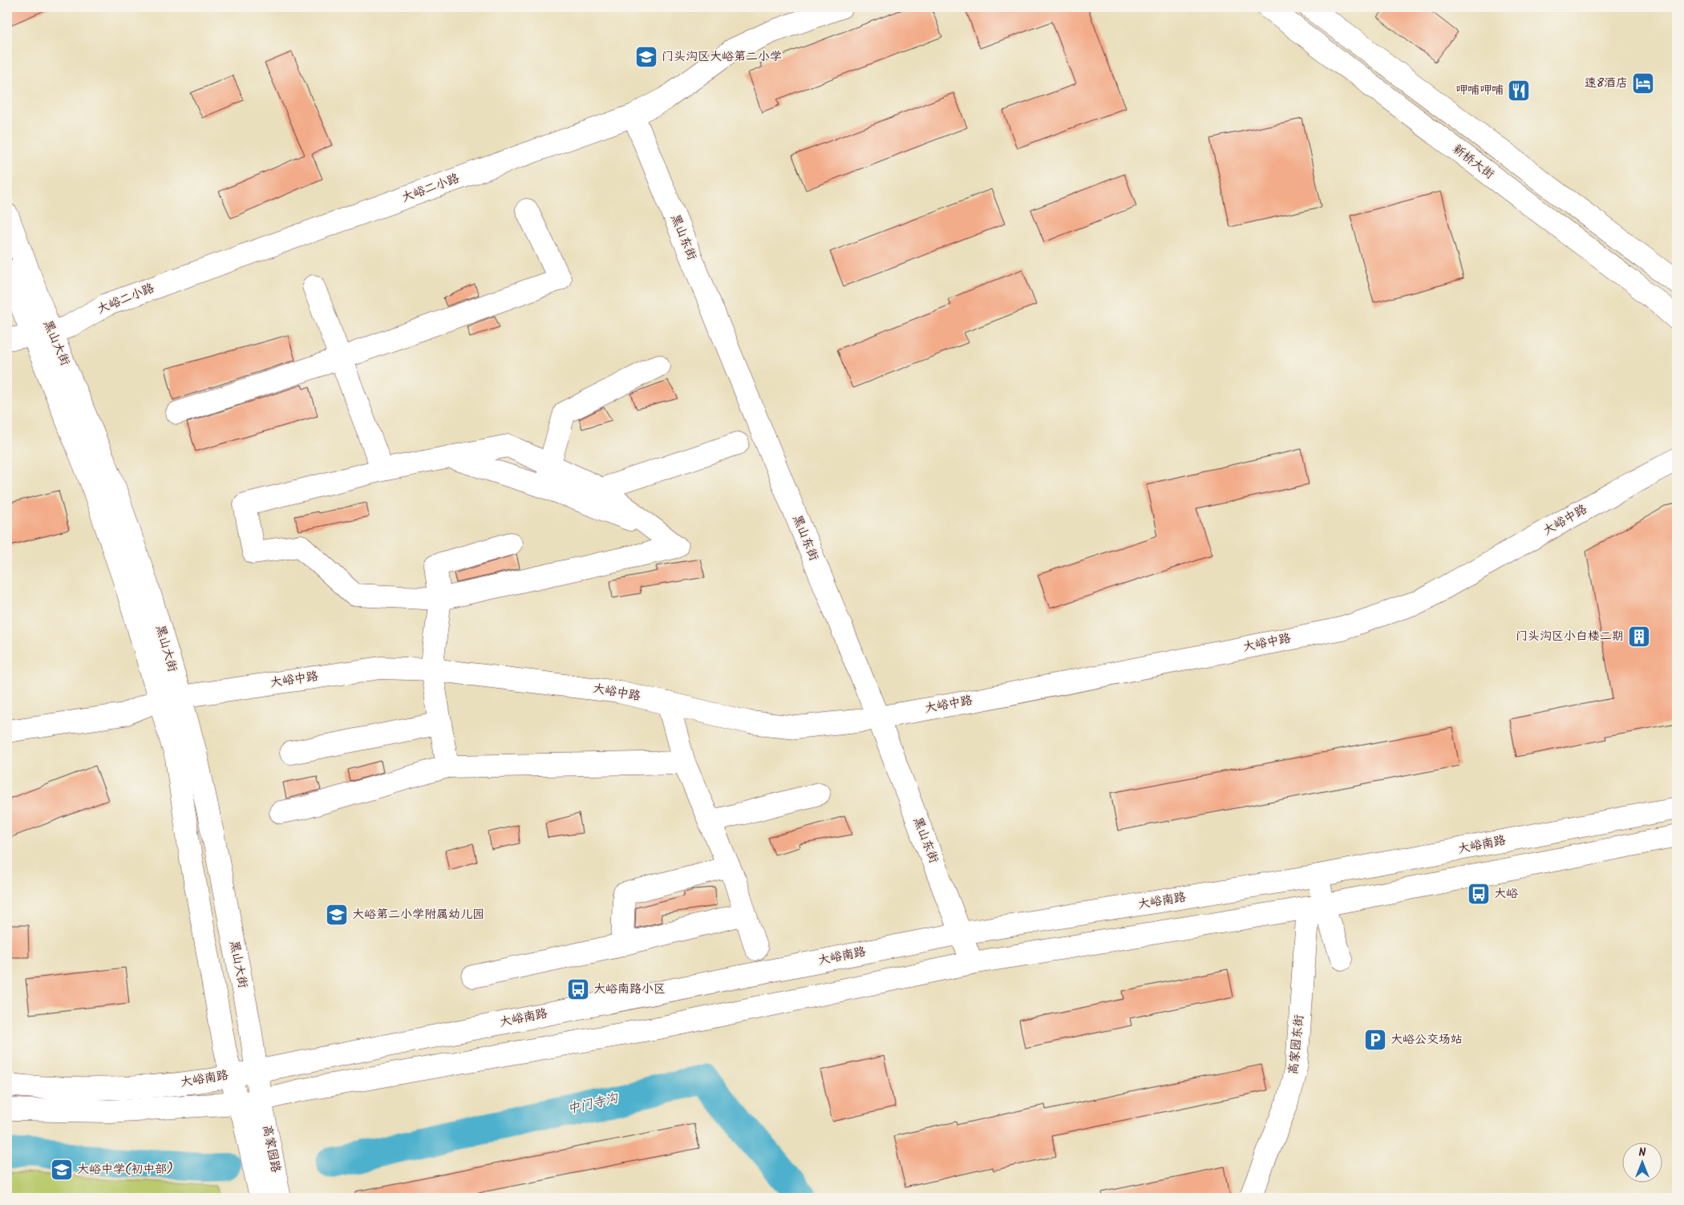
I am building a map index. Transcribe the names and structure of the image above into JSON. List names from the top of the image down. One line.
{"streets":{"main road":["新桥大街","大峪二小路","黑山东街","黑山大街","大峪中路","大峪南路","高家园东街","高家园路"]},"crossings":[["大峪二小路","黑山东街"],["大峪二小路","黑山大街"],["黑山东街","大峪中路"],["黑山东街","大峪南路"],["黑山大街","大峪中路"],["黑山大街","大峪南路"],["黑山大街","高家园路"],["大峪南路","高家园东街"],["大峪南路","高家园路"]],"water":["中门寺沟"],"places":{"school or university":["门头沟区大峪第二小学","大峪第二小学附属幼儿园","大峪中学(初中部)"],"hotel":["速8酒店"],"restaurant":["呷哺呷哺"],"building":["门头沟区小白楼二期"],"bus stop":["大峪","大峪南路小区"],"parking":["大峪公交场站"]},"north":"top"}
